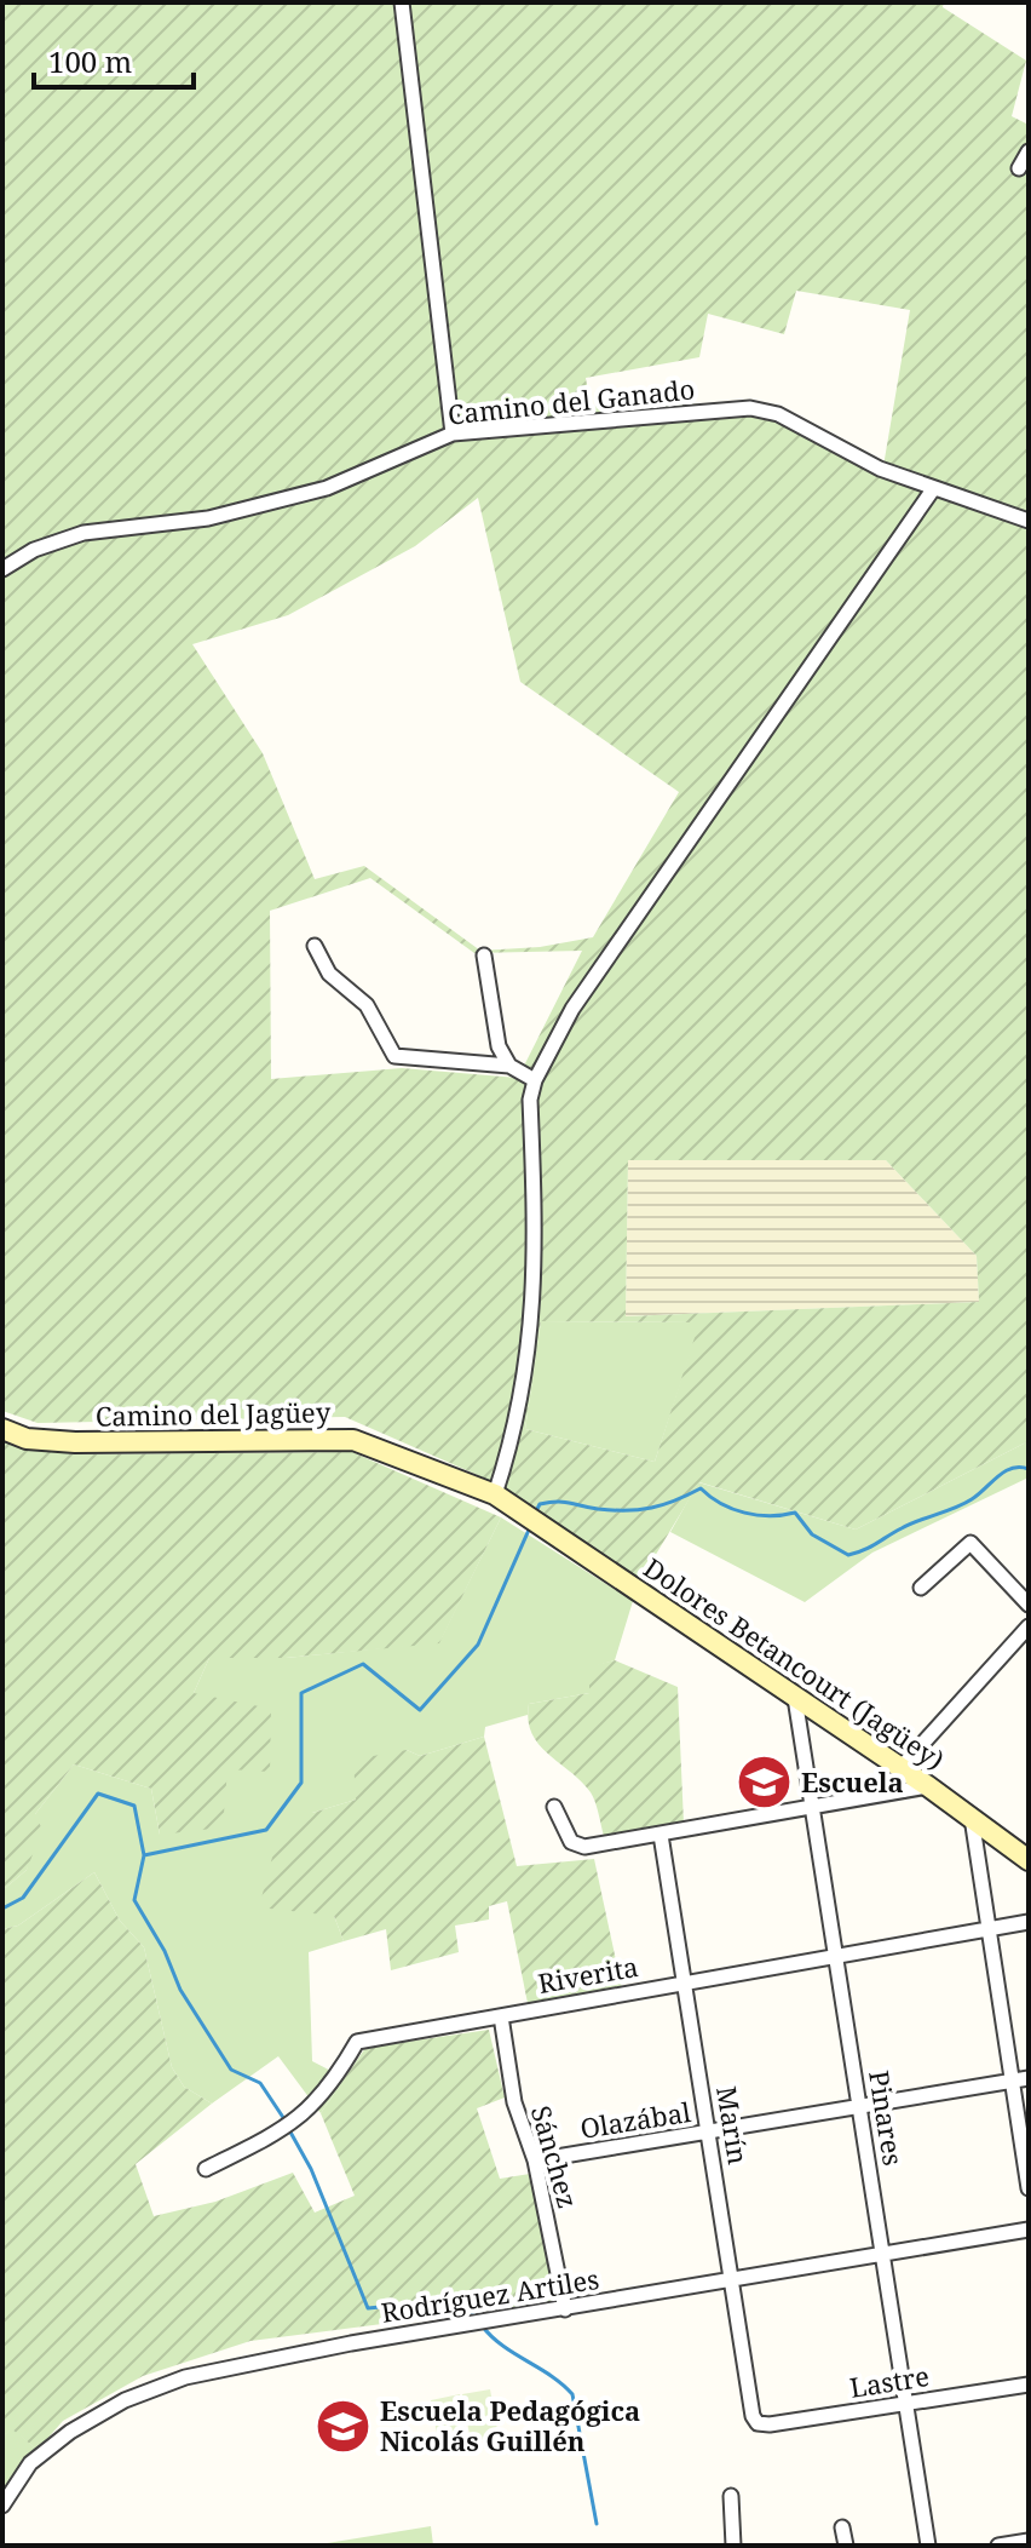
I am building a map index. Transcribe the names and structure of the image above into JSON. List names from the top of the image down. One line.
{"streets":{"street":["Camino del Ganado","Camino del Jagüey","Dolores Betancourt (Jagüey)","Riverita","Pinares","Olazábal","Marín","Sánchez","Rodríguez Artiles","Lastre"]},"crossings":[["Camino del Jagüey","Dolores Betancourt (Jagüey)"],["Dolores Betancourt (Jagüey)","Pinares"],["Riverita","Pinares"],["Riverita","Marín"],["Riverita","Sánchez"],["Pinares","Olazábal"],["Pinares","Rodríguez Artiles"],["Pinares","Lastre"],["Olazábal","Marín"],["Olazábal","Sánchez"],["Marín","Rodríguez Artiles"],["Marín","Lastre"],["Sánchez","Rodríguez Artiles"]],"places":{"school or university":["Escuela","Escuela Pedagógica Nicolás Guillén"]},"scale_bar":"100 m"}
